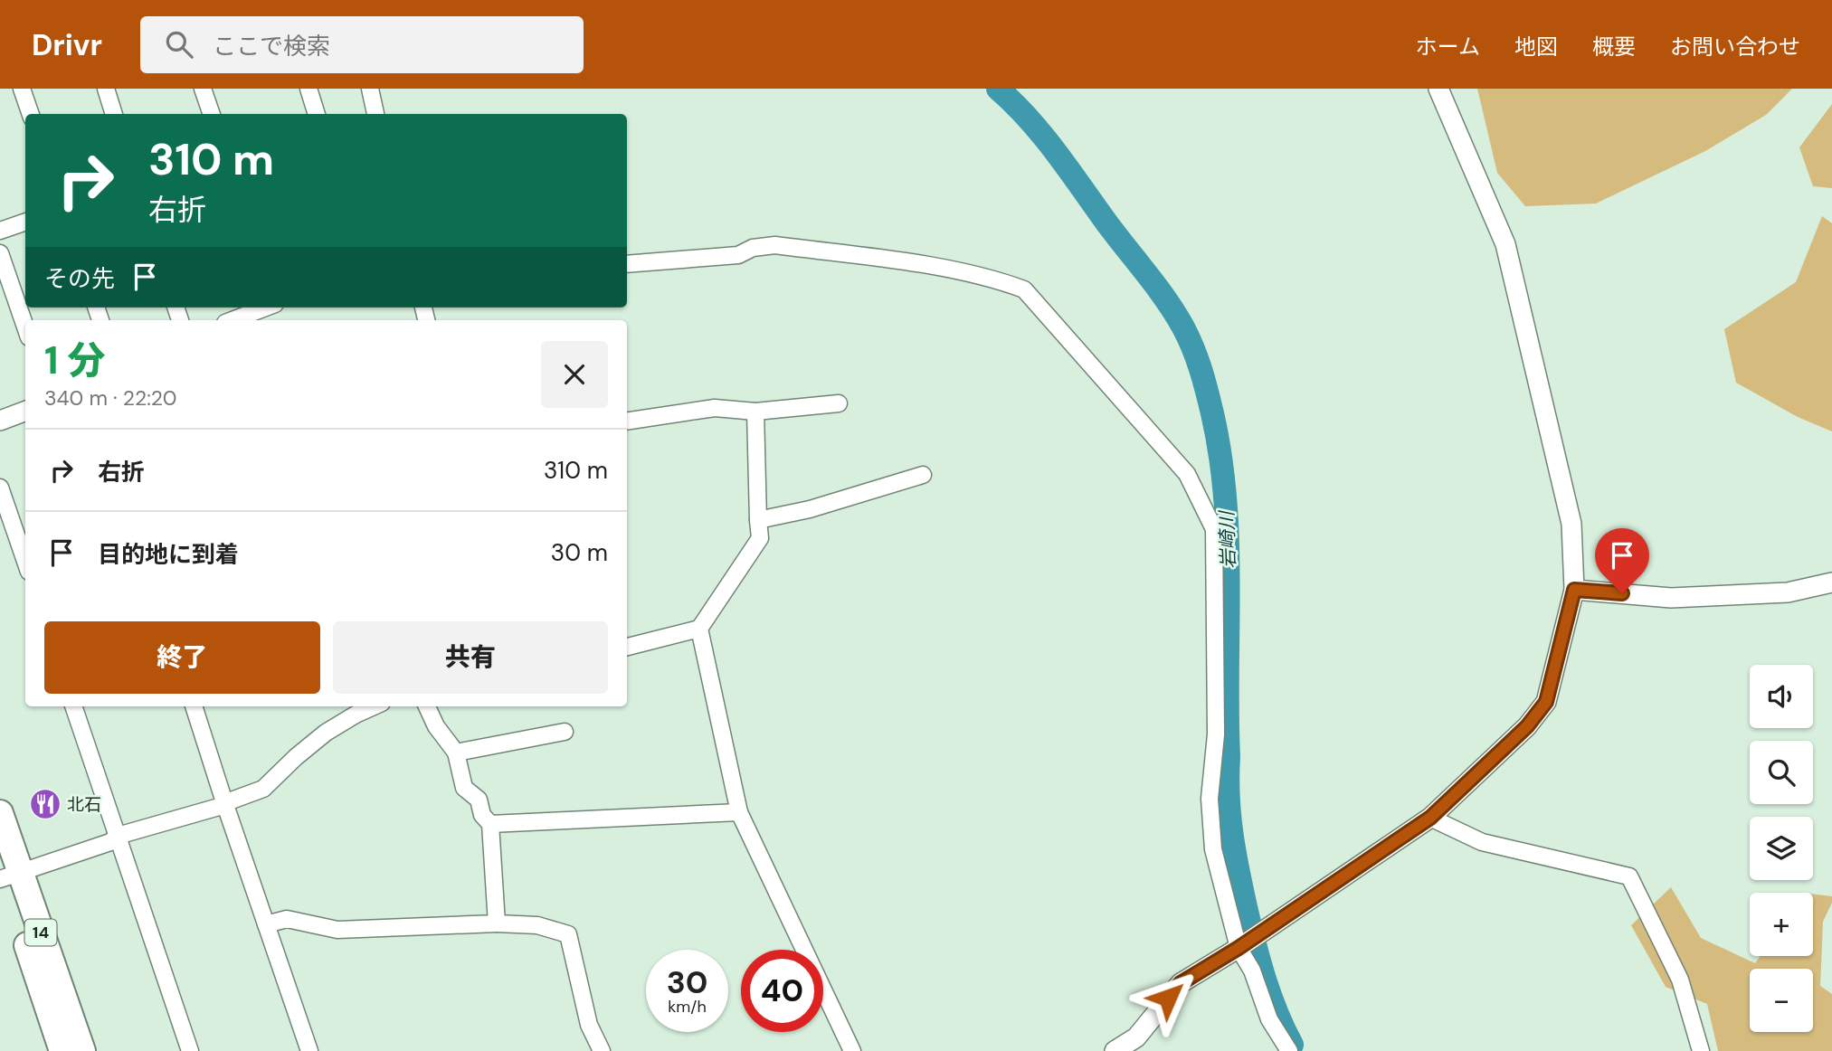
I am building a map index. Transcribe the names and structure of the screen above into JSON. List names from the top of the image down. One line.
{"streets":{"main road":["14"]},"water":["岩崎川"],"places":{"restaurant":["北石"]},"page":{"header":"Drivr","search":"ここで検索","nav":["ホーム","地図","概要","お問い合わせ"],"turn":["310 m","右折"],"then":"その先","heading":["1 分","340 m · 22:20"],"list":[{"name":"右折","value":"310 m"},{"name":"目的地に到着","value":"30 m"}],"buttons":["終了","共有"],"map_buttons":["+","−"],"speed":"30 km/h","limit":"40"}}
